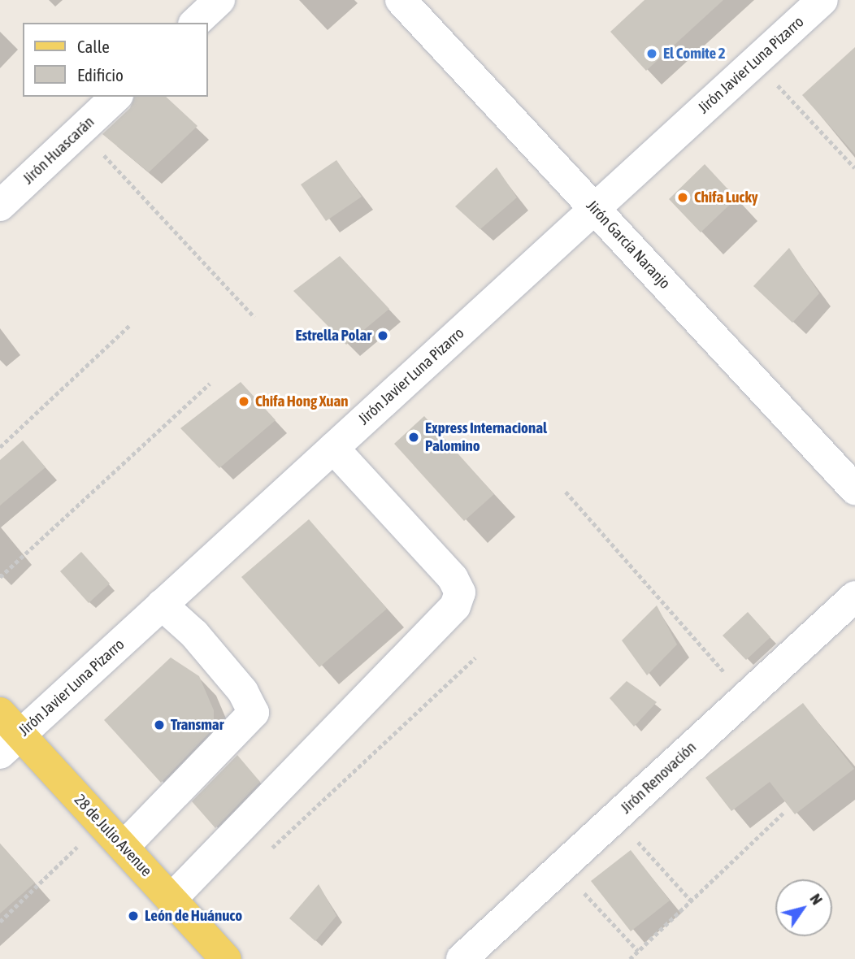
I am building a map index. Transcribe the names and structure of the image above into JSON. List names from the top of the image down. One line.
{"streets":{"main road":["28 de Julio Avenue"],"street":["Jirón Javier Luna Pizarro","Jirón Huascarán","Jirón García Naranjo","Jirón Renovación"]},"crossings":[["Jirón Javier Luna Pizarro","Jirón García Naranjo"],["Jirón Javier Luna Pizarro","28 de Julio Avenue"]],"places":["El Comite 2","Chifa Lucky","Estrella Polar","Chifa Hong Xuan","Express Internacional Palomino","Transmar","León de Huánuco"],"legend":["Calle","Edificio"],"north":"top right"}
